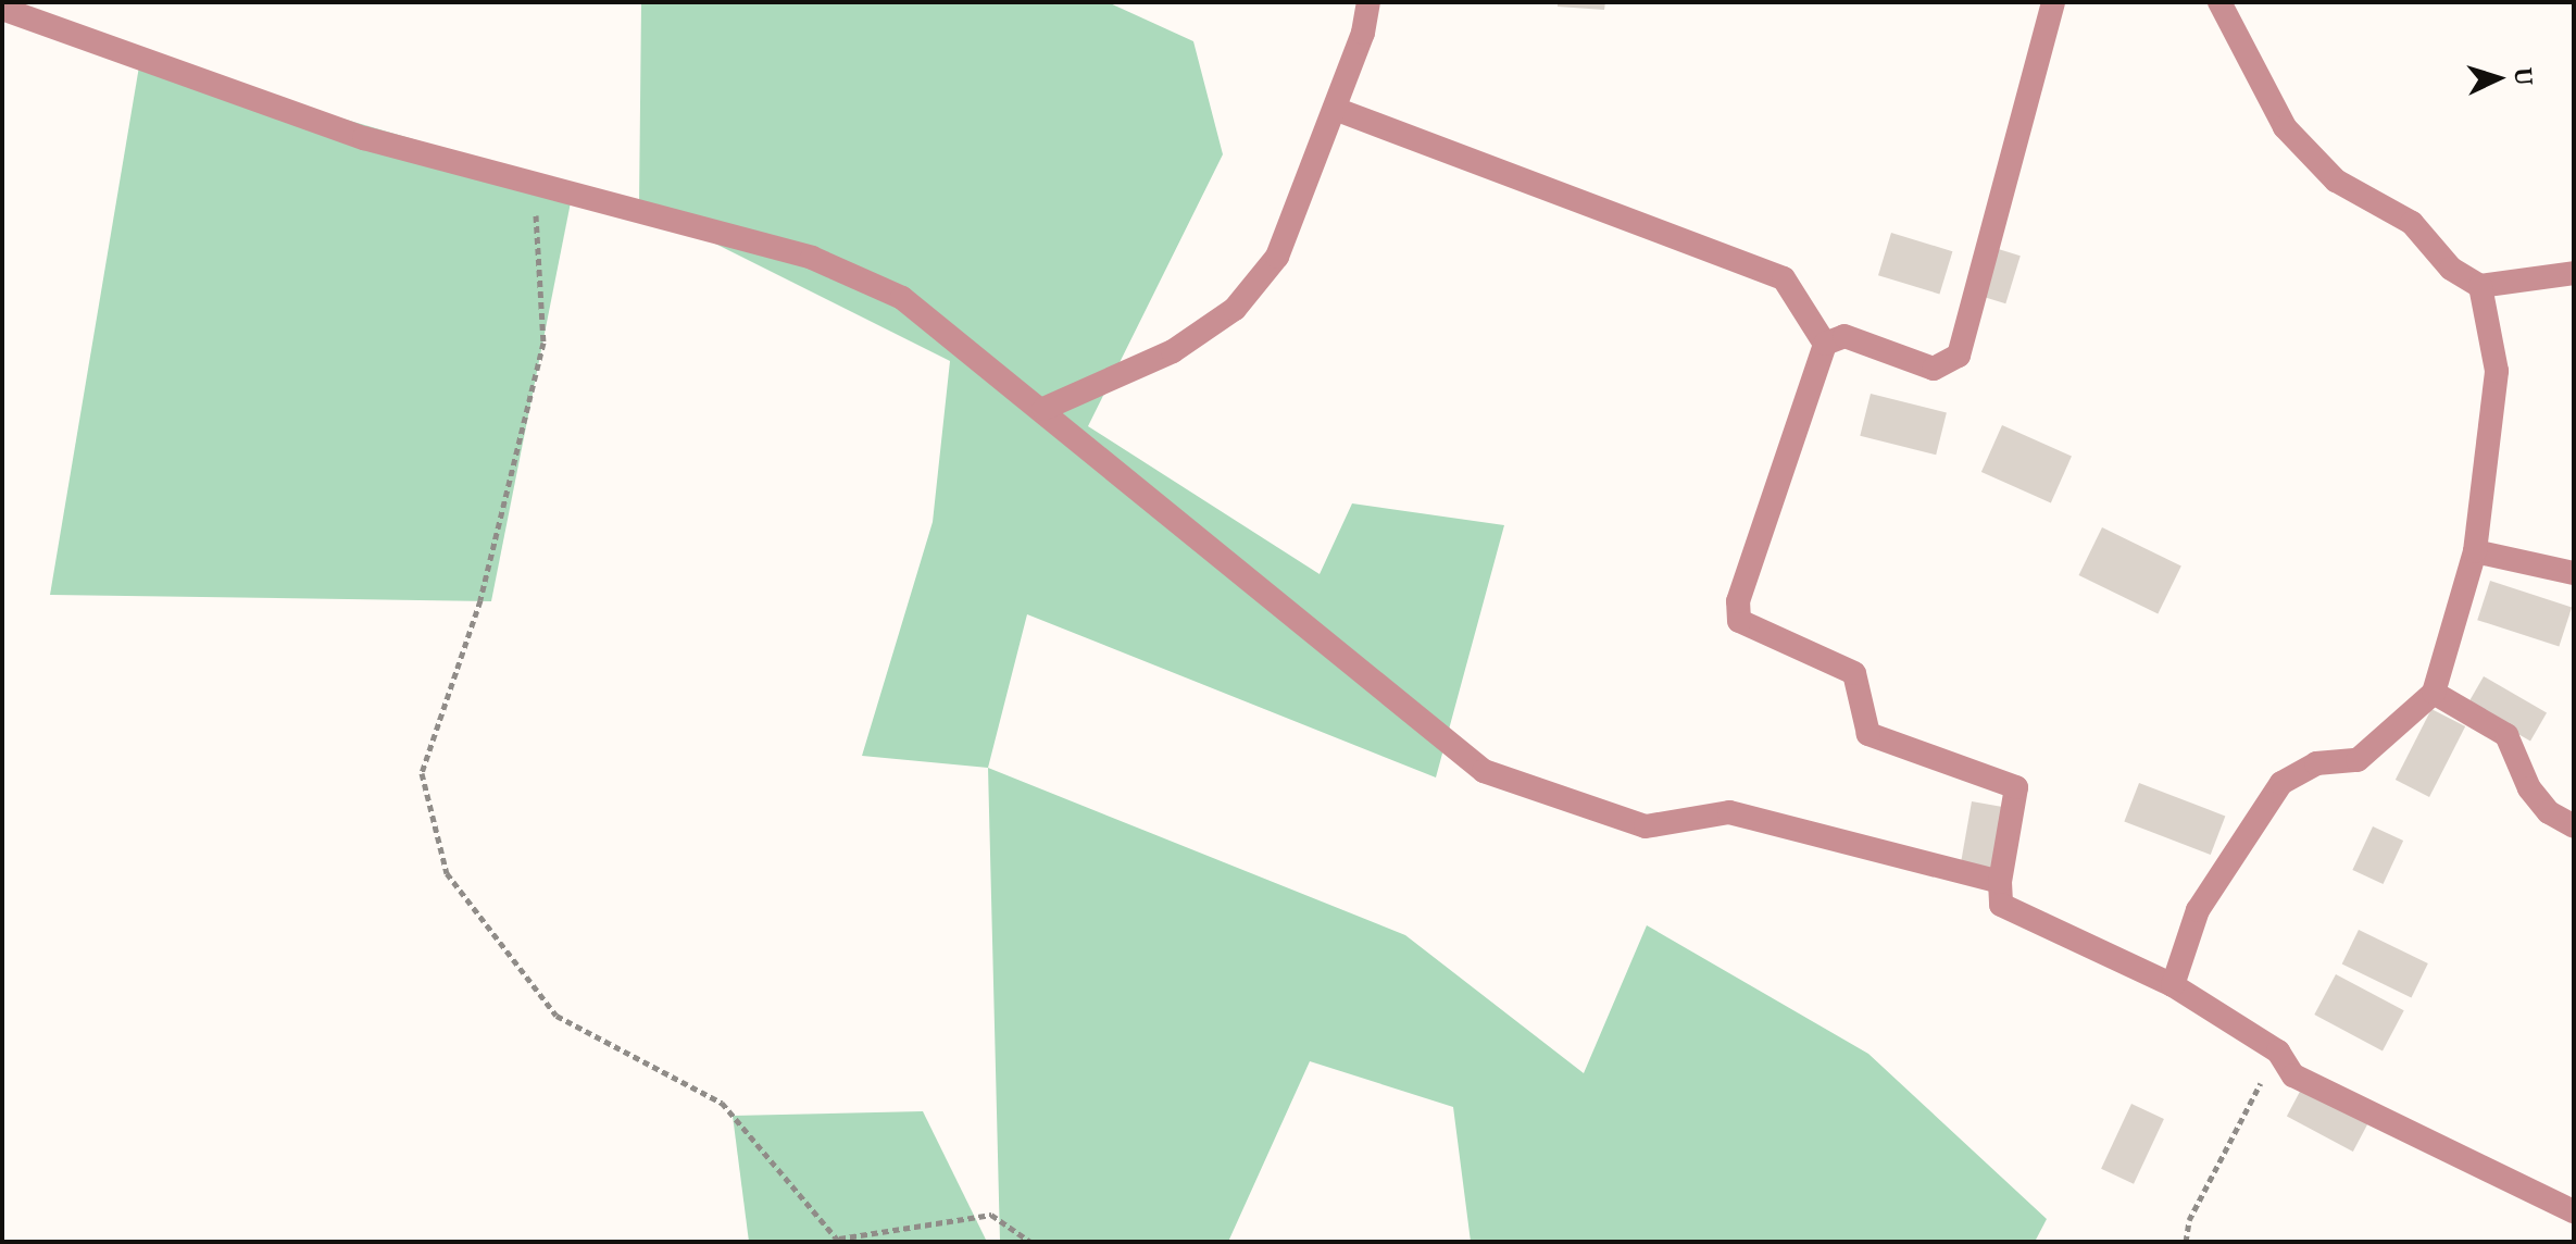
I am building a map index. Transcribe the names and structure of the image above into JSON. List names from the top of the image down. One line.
{"north":"right"}
